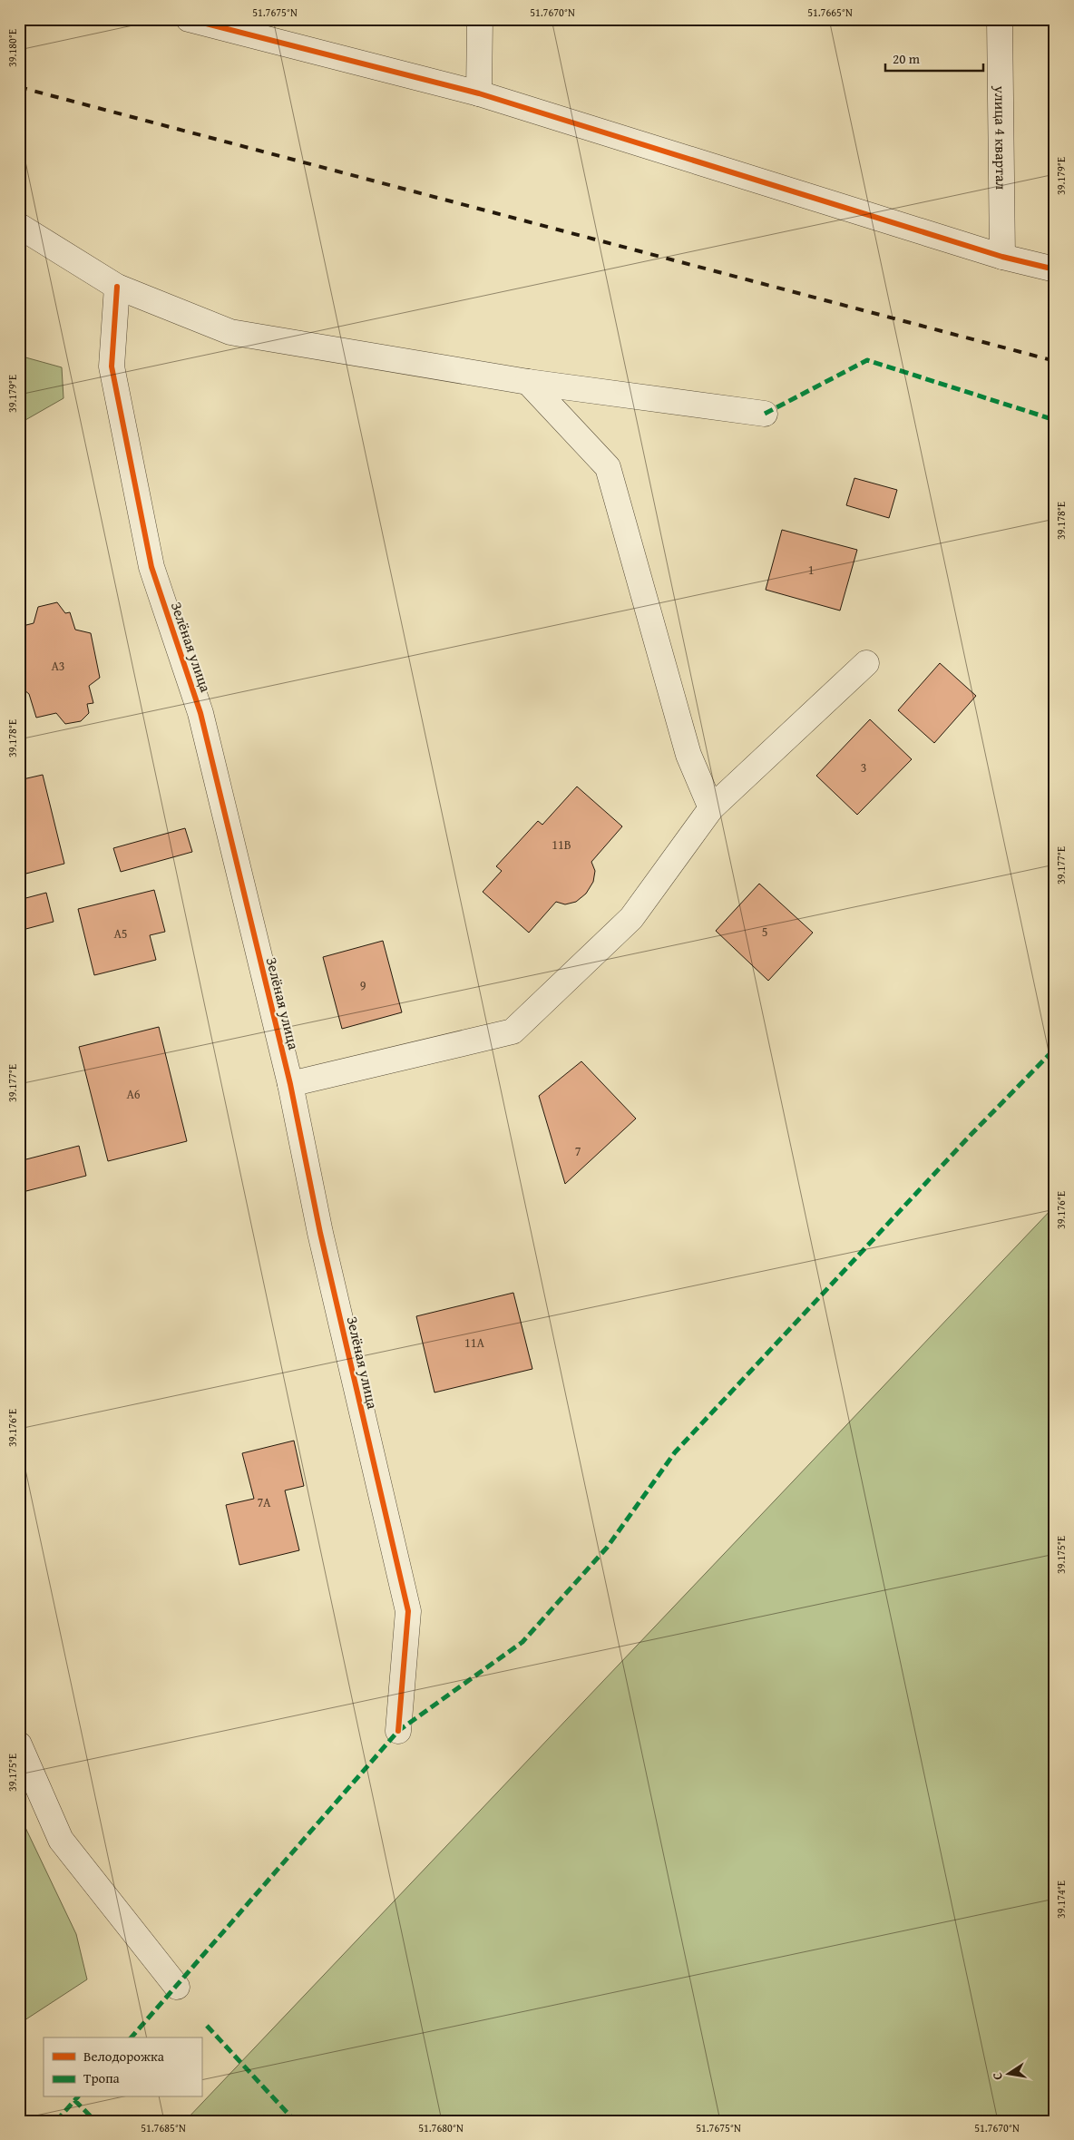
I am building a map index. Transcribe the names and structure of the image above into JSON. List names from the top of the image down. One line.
{"streets":{"street":["улица 4 квартал","Зелёная улица"]},"house_numbers":["1","А3","3","11В","5","А5","9","А6","7","11А","7А"],"legend":["Велодорожка","Тропа"],"scale_bar":"20 m","north":"left","coordinates":["51.7675°N","51.7670°N","51.7665°N","39.180°E","39.179°E","39.178°E","39.177°E","39.176°E","39.175°E","39.174°E","51.7685°N","51.7680°N"]}
